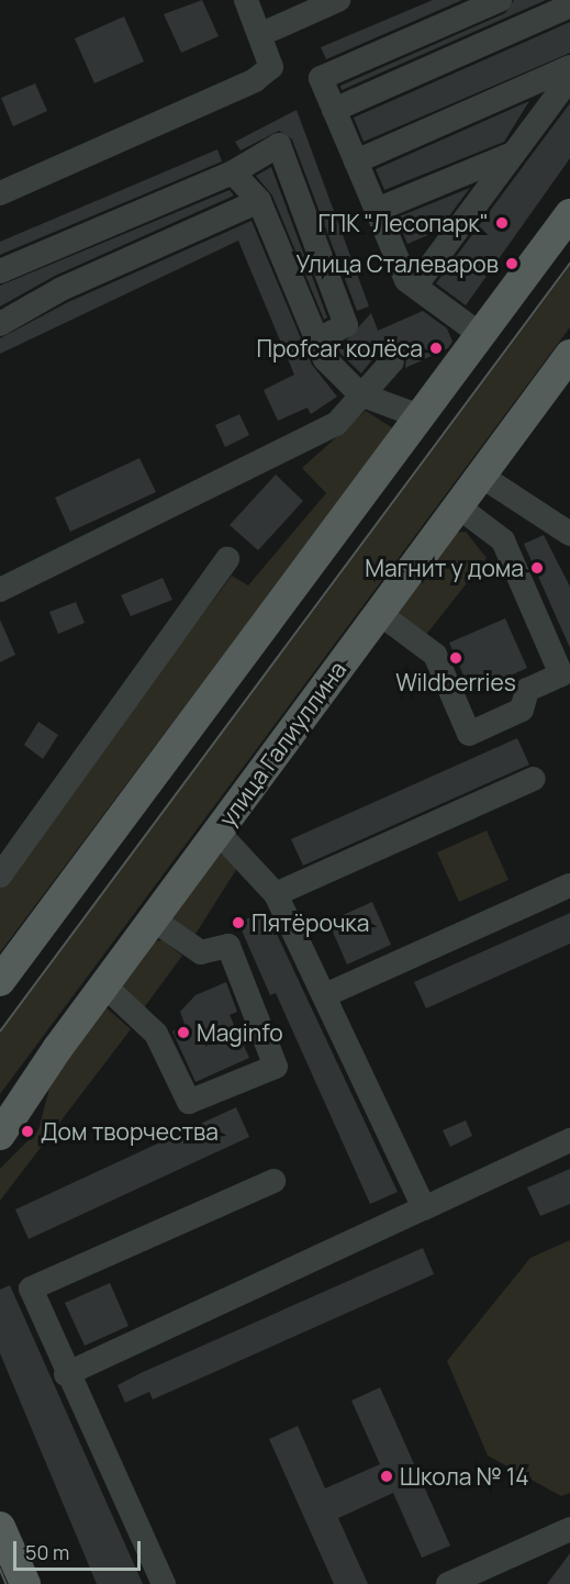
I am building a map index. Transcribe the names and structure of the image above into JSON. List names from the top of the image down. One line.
{"streets":{"main road":["улица Галиуллина"]},"places":["ГПК \"Лесопарк\"","Улица Сталеваров","Проfcar колёса","Магнит у дома","Wildberries","Пятёрочка","Maginfo","Дом творчества","Школа № 14"],"scale_bar":"50 m"}
